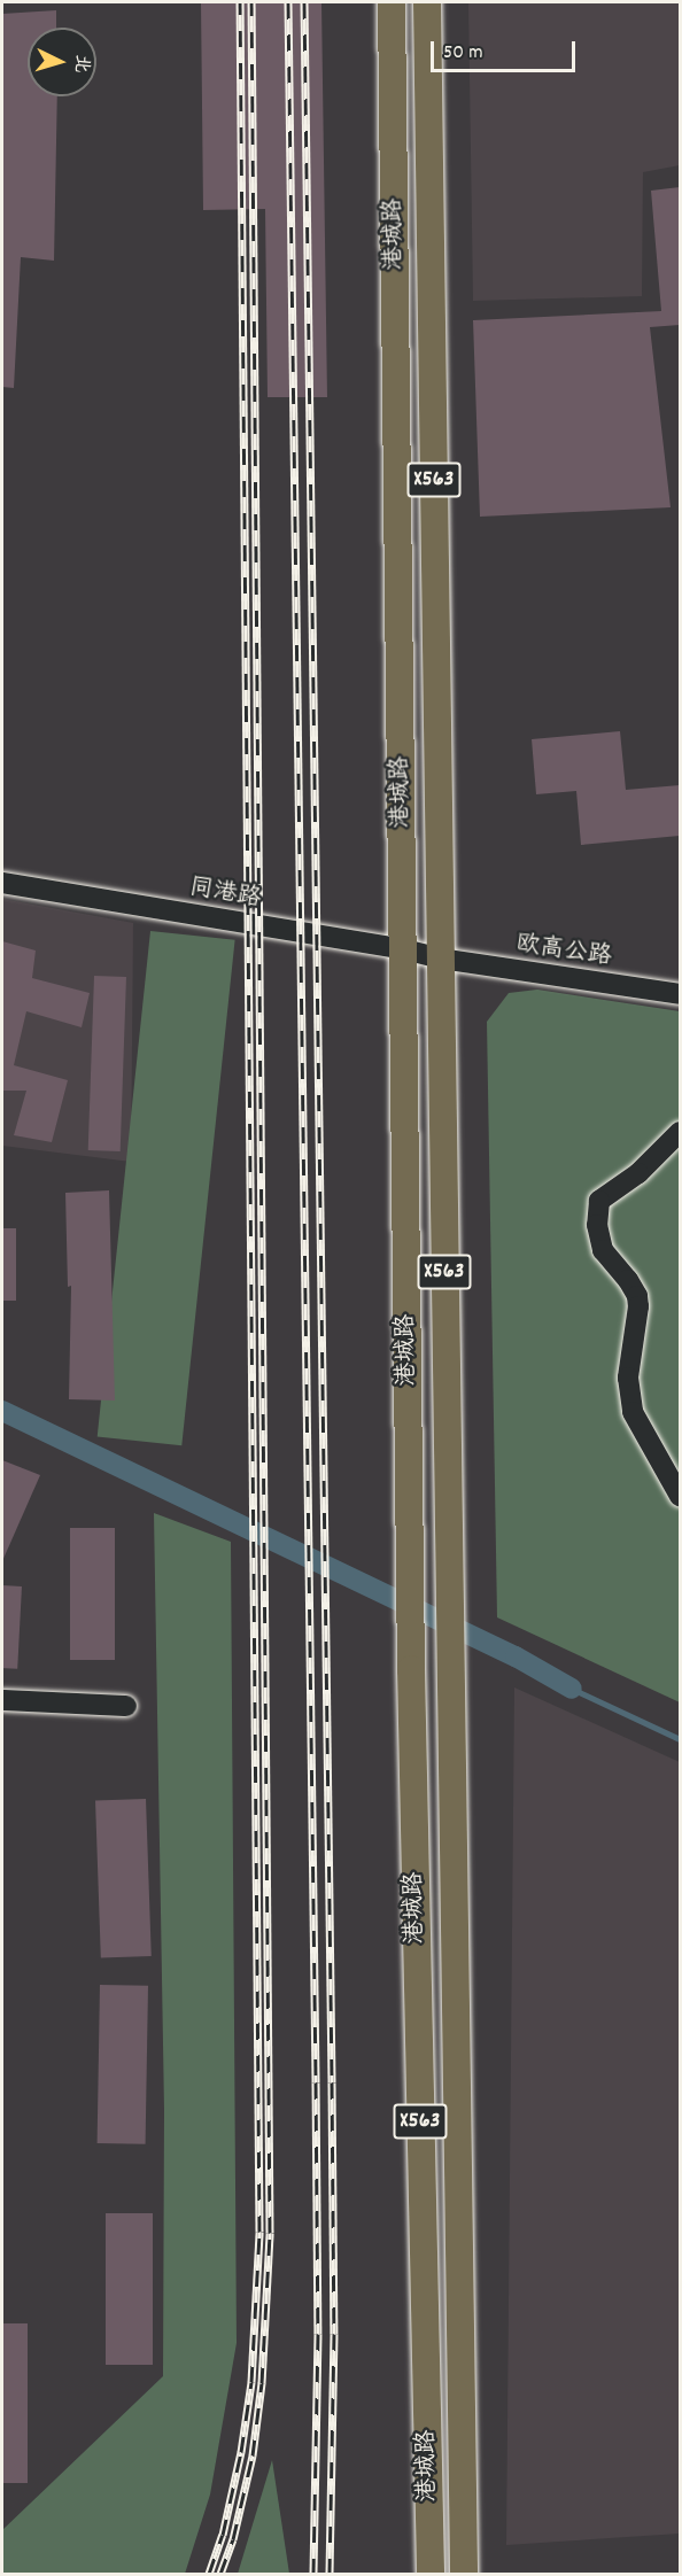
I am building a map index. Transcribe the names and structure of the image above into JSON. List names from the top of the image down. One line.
{"streets":{"main road":["港城路","X563"],"street":["同港路","欧高公路"]},"crossings":[["港城路","同港路"],["港城路","欧高公路"],["同港路","欧高公路"]],"scale_bar":"50 m","north":"right"}
